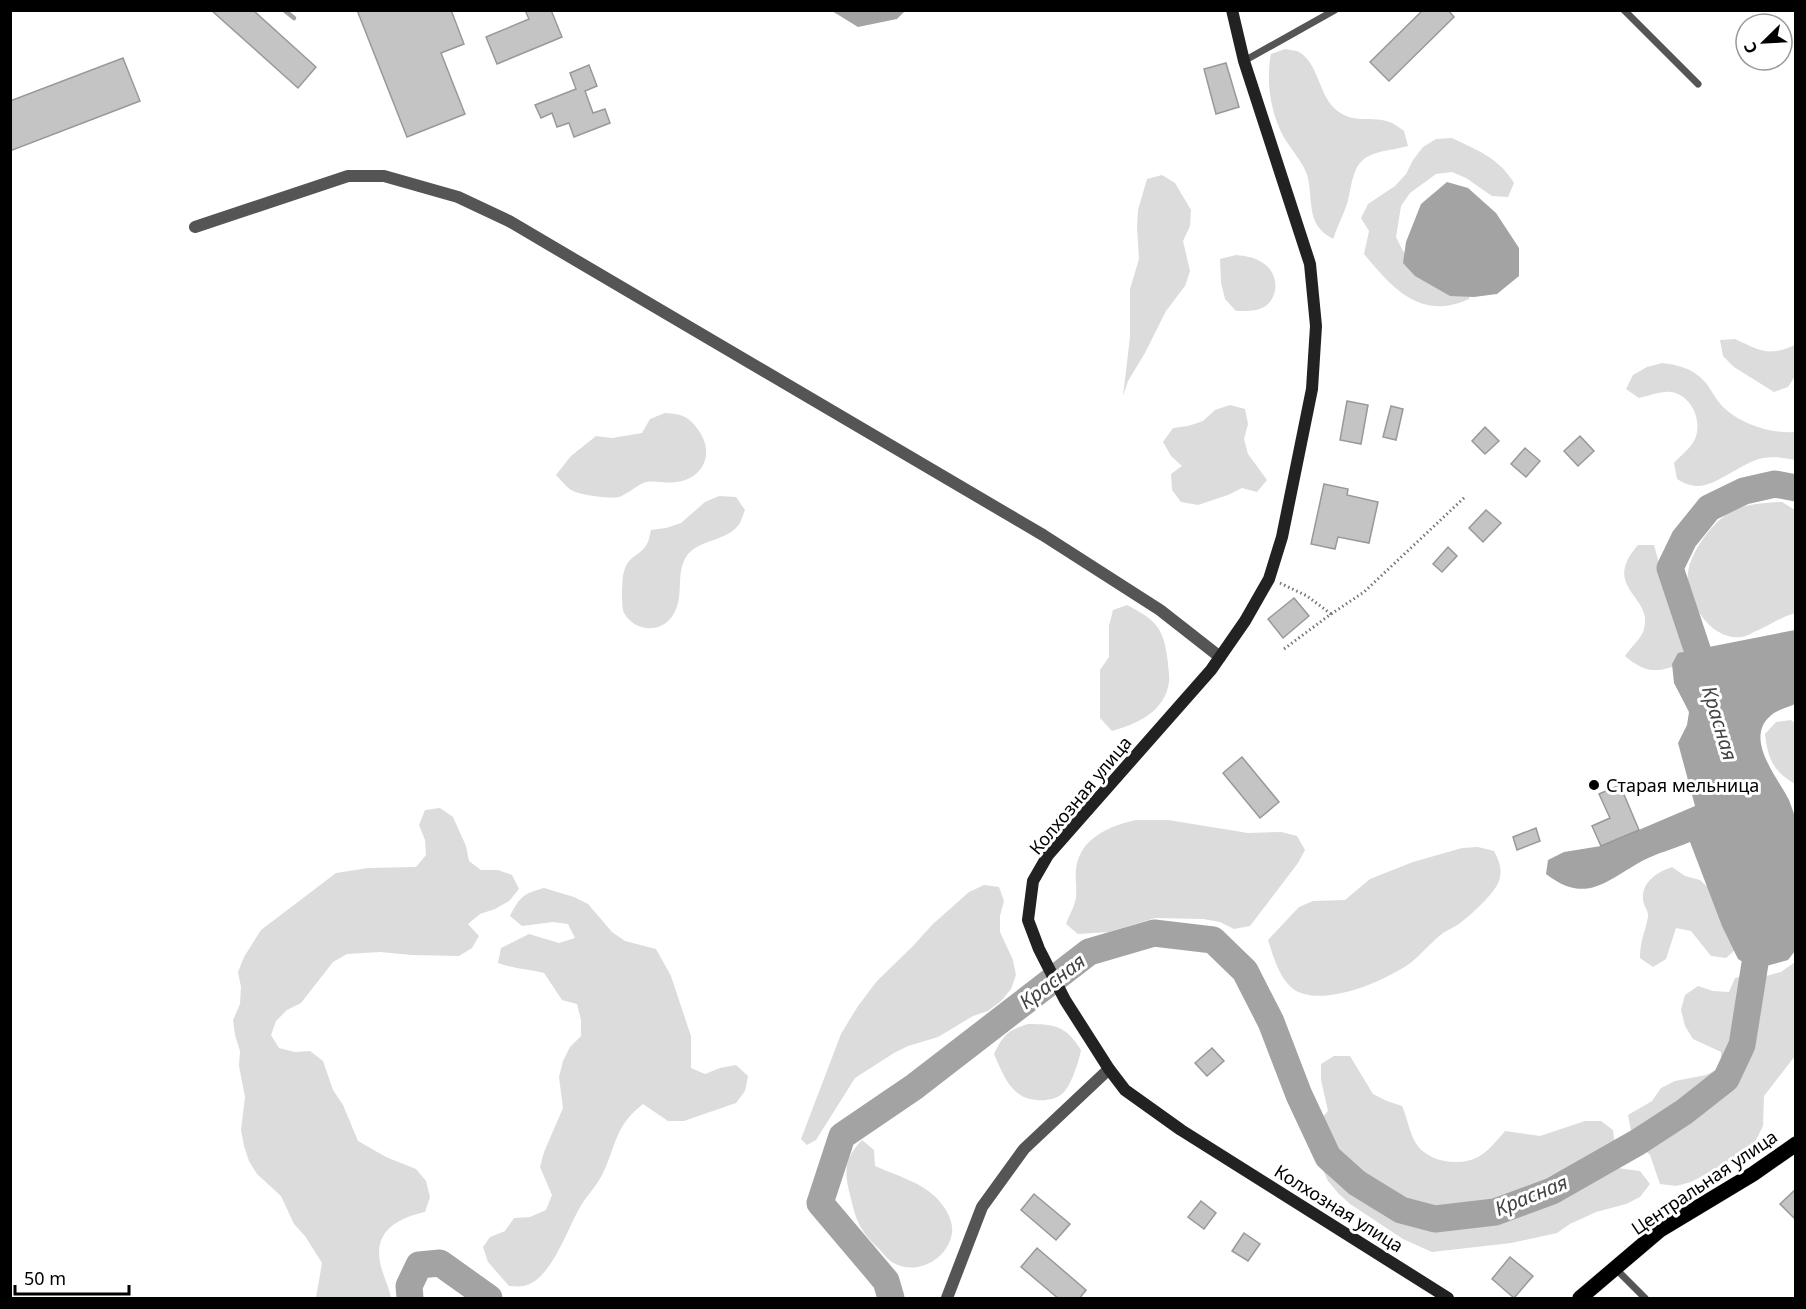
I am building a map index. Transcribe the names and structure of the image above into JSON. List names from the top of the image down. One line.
{"streets":{"main road":["Центральная улица"],"street":["Колхозная улица"]},"water":["Красная"],"places":["Старая мельница"],"scale_bar":"50 m","north":"bottom left"}
